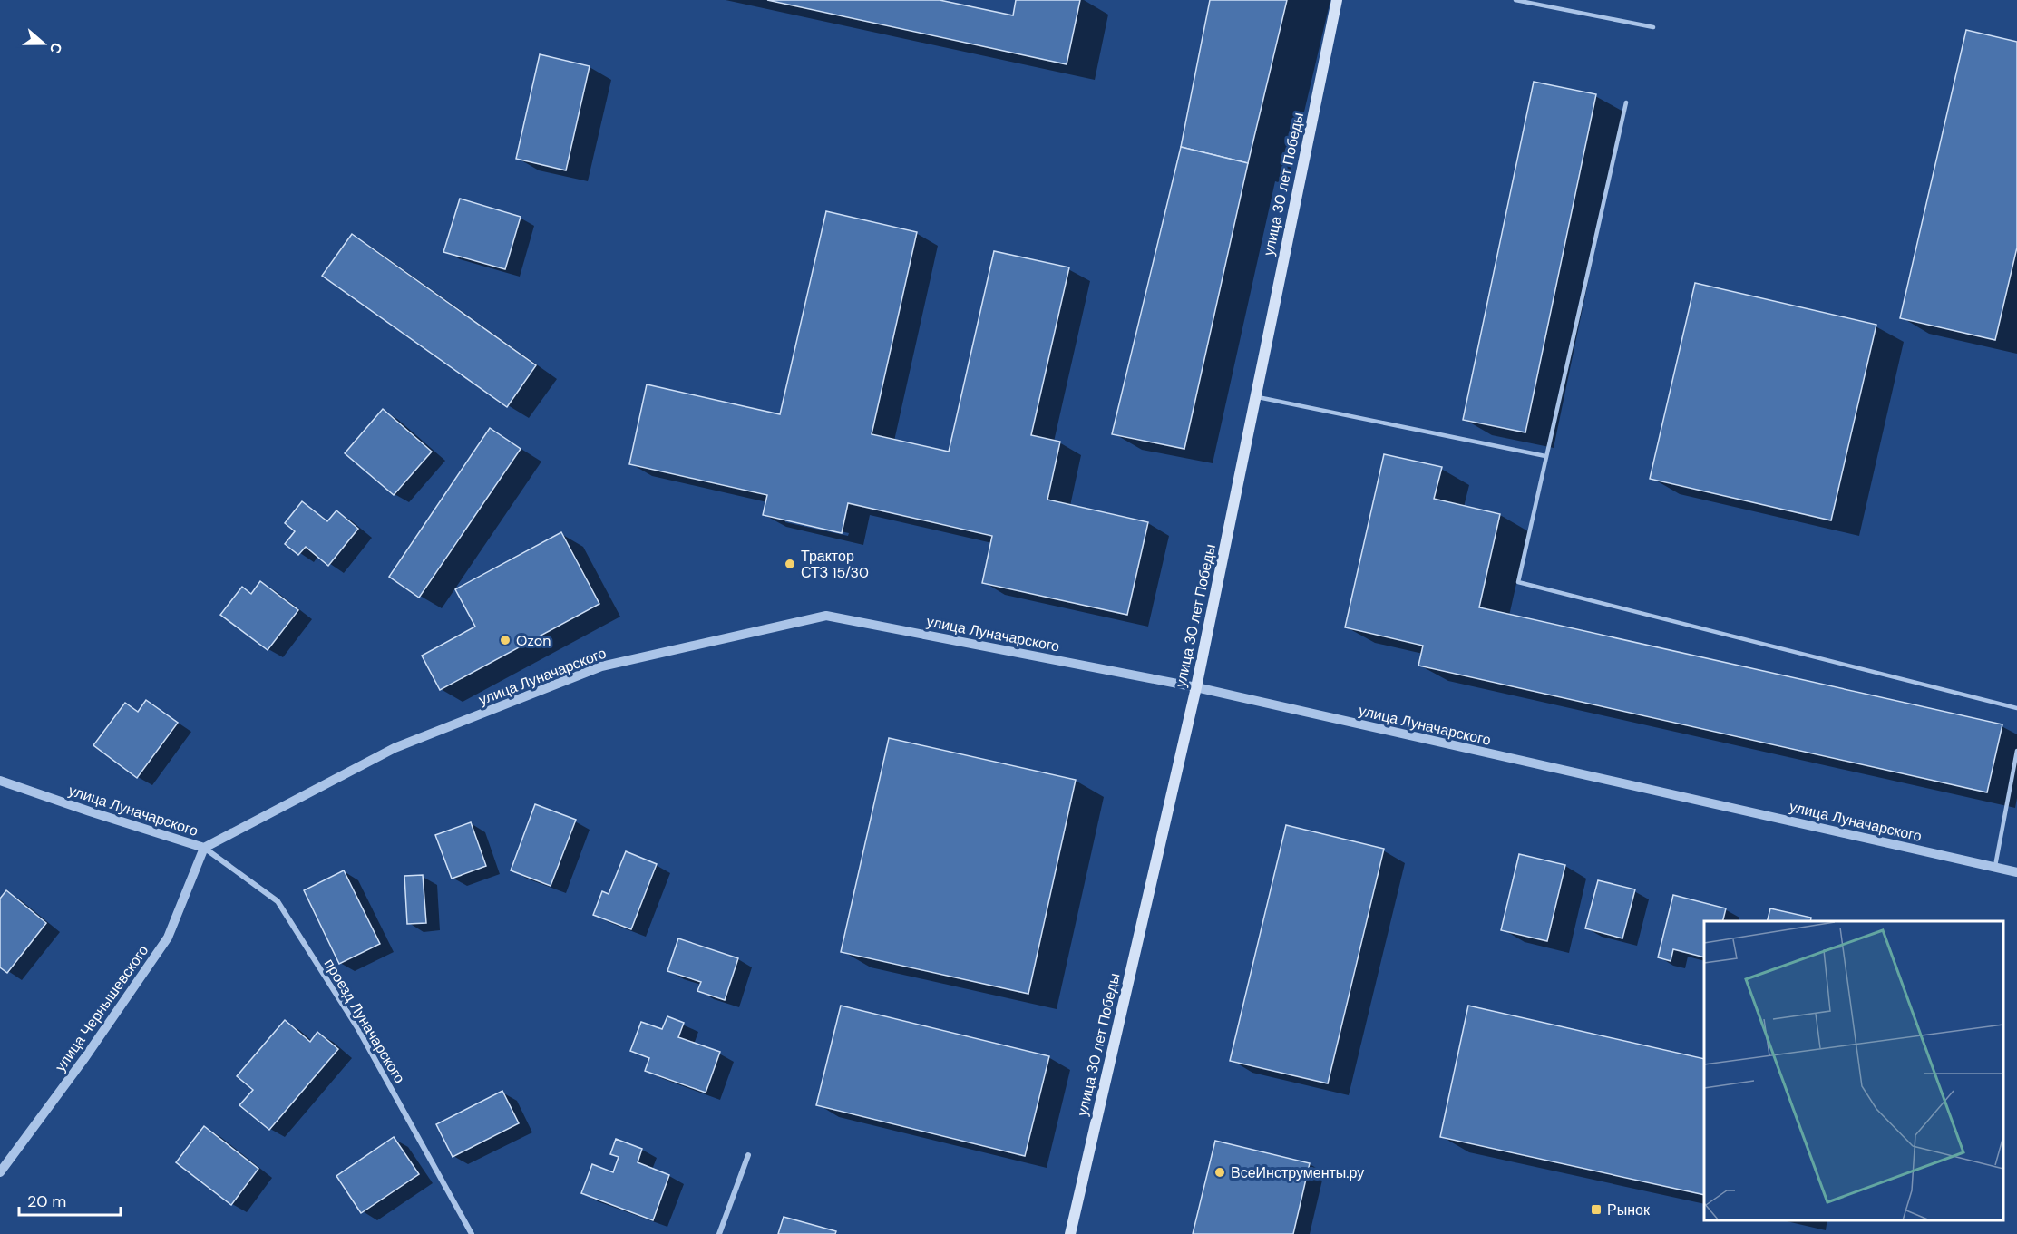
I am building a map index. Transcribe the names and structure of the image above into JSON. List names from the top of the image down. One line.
{"streets":{"main road":["улица 30 лет Победы"],"street":["улица Луначарского","улица Чернышевского","проезд Луначарского"]},"crossings":[["улица 30 лет Победы","улица Луначарского"],["улица Луначарского","улица Чернышевского"],["улица Луначарского","проезд Луначарского"],["улица Чернышевского","проезд Луначарского"]],"places":{"other":["Трактор СТЗ 15/30","Ozon","ВсеИнструменты.ру"],"transit":["Рынок"]},"scale_bar":"20 m","north":"right"}
